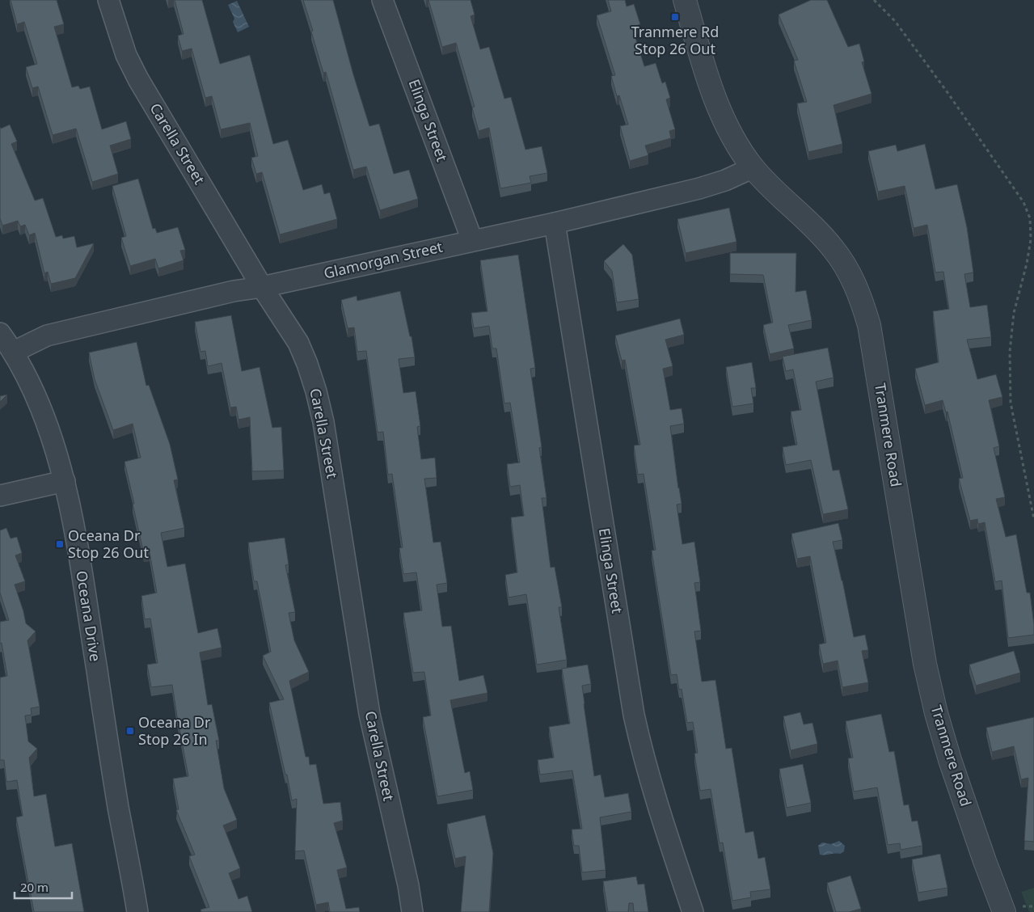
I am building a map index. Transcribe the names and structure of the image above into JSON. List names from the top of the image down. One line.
{"streets":{"street":["Elinga Street","Carella Street","Glamorgan Street","Tranmere Road","Oceana Drive"]},"crossings":[["Elinga Street","Glamorgan Street"],["Carella Street","Glamorgan Street"],["Glamorgan Street","Tranmere Road"],["Glamorgan Street","Oceana Drive"]],"places":{"transit":["Tranmere Rd Stop 26 Out","Oceana Dr Stop 26 Out","Oceana Dr Stop 26 In"]},"scale_bar":"20 m"}
